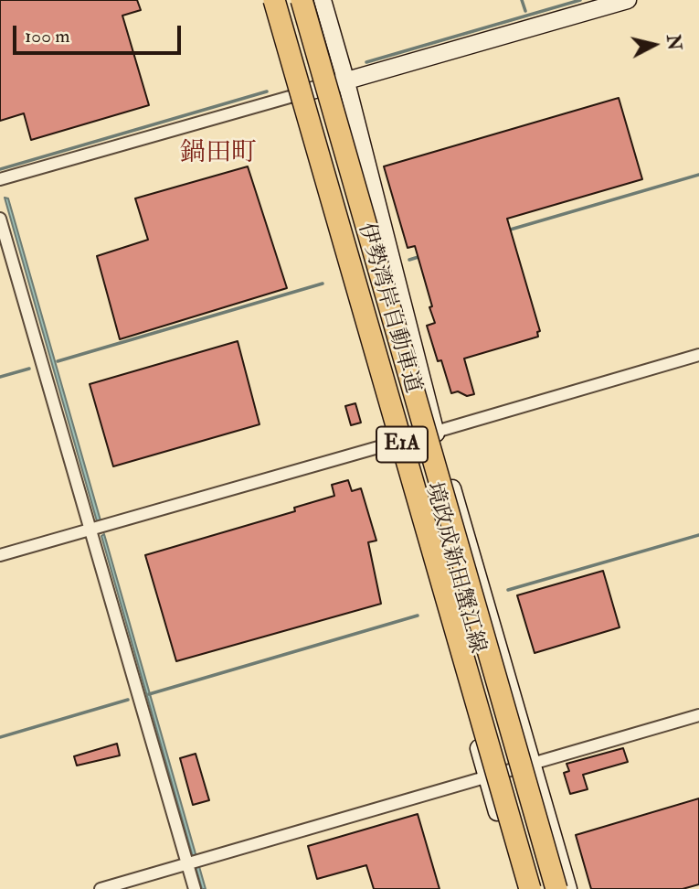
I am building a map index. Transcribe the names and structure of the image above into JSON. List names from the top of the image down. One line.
{"streets":{"highway":["伊勢湾岸自動車道","E1A"],"main road":["境政成新田蟹江線"]},"districts":["鍋田町"],"scale_bar":"100 m","north":"right"}
